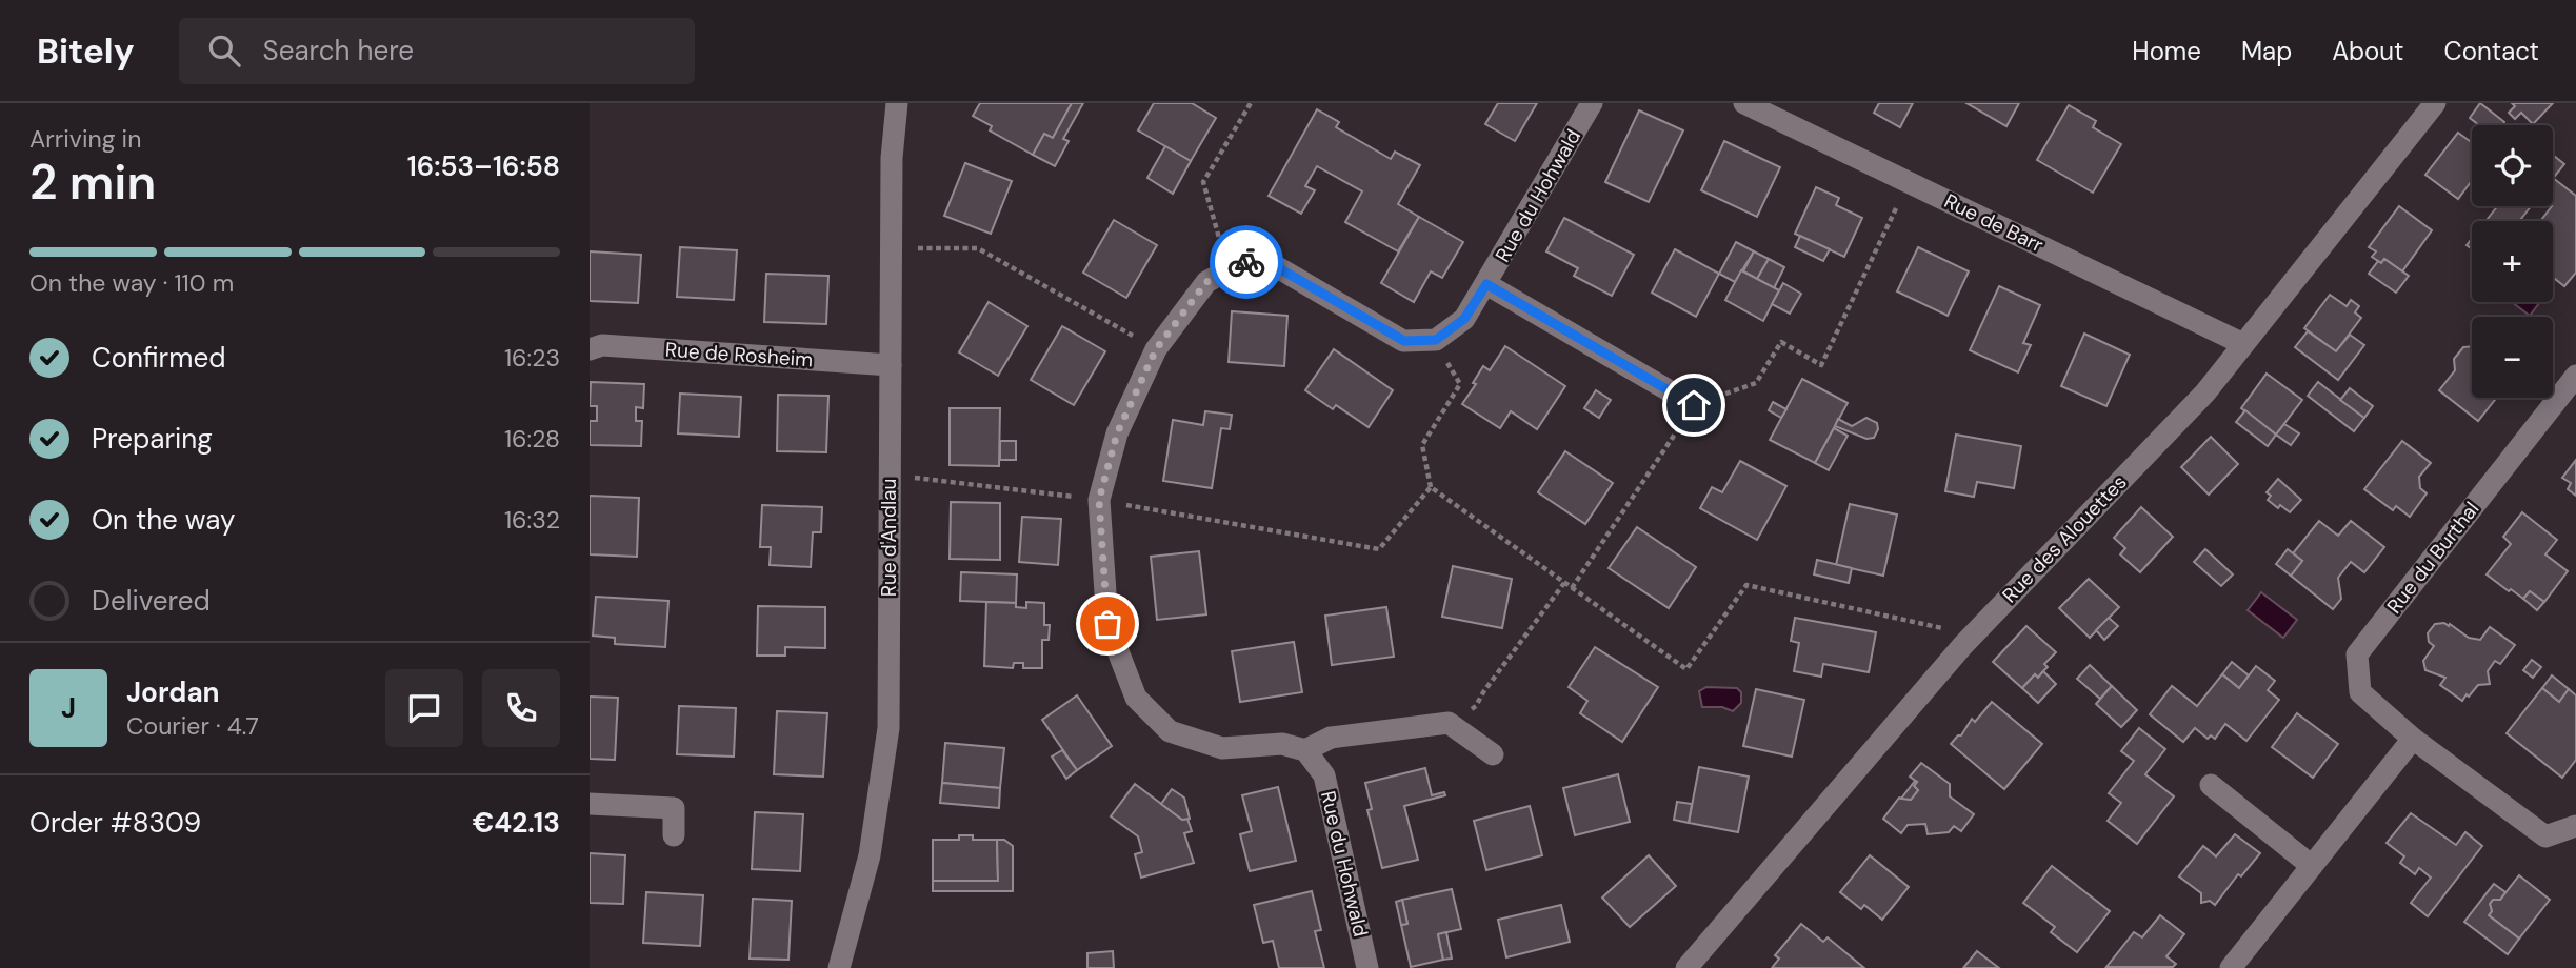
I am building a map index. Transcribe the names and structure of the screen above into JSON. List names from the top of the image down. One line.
{"streets":{"street":["Rue du Hohwald","Rue de Barr","Rue de Rosheim","Rue d'Andlau","Rue des Alouettes","Rue du Burthal"]},"crossings":[["Rue de Barr","Rue des Alouettes"],["Rue de Rosheim","Rue d'Andlau"]],"page":{"header":"Bitely","search":"Search here","nav":["Home","Map","About","Contact"],"heading":["2 min","Arriving in","16:53–16:58"],"panel":["Jordan","Courier · 4.7","Order #8309","€42.13"],"map_buttons":["+","−"],"bar":"On the way · 110 m","list":[["Confirmed","16:23"],["Preparing","16:28"],["On the way","16:32"],"Delivered"],"round":"J"}}
